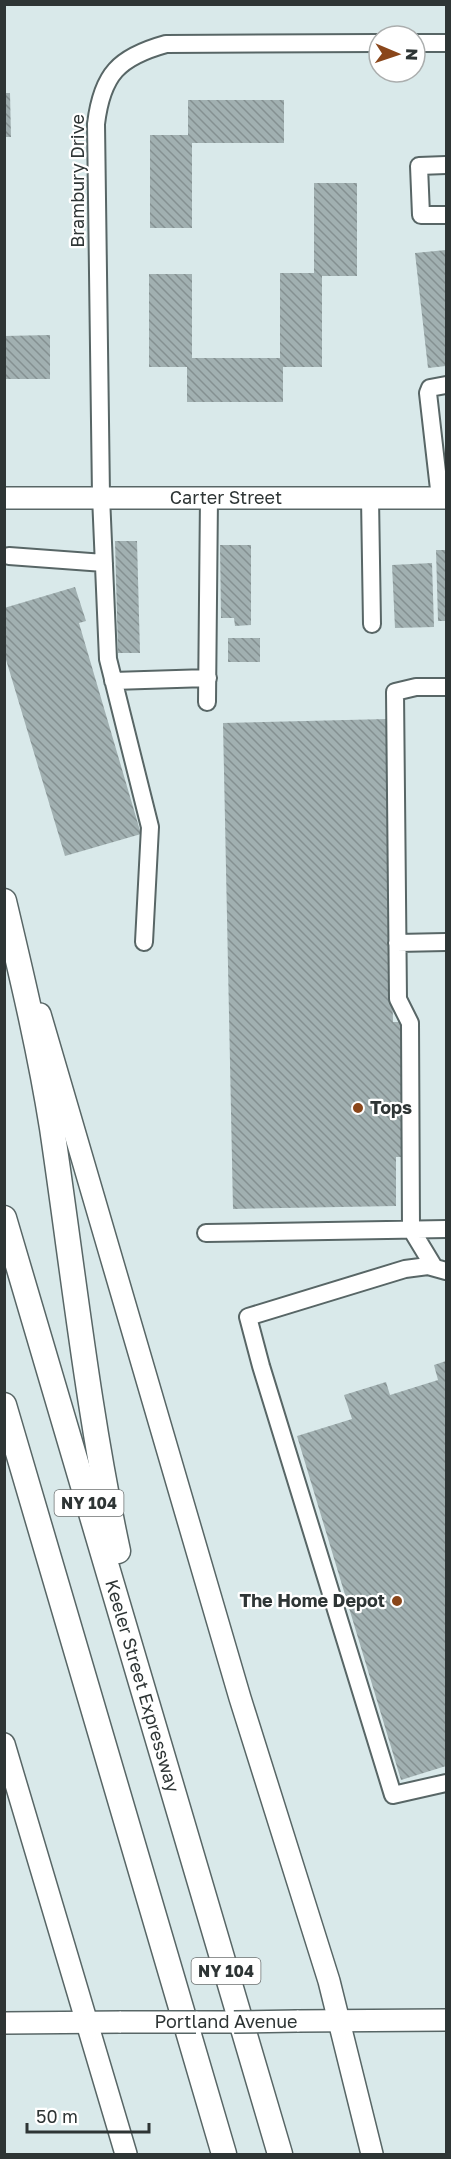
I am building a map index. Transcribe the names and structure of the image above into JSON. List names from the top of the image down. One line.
{"streets":{"highway":["NY 104","Keeler Street Expressway"],"main road":["Carter Street","Portland Avenue"],"street":["Brambury Drive"]},"crossings":[["Brambury Drive","Carter Street"]],"places":["Tops","The Home Depot"],"scale_bar":"50 m","north":"right"}
